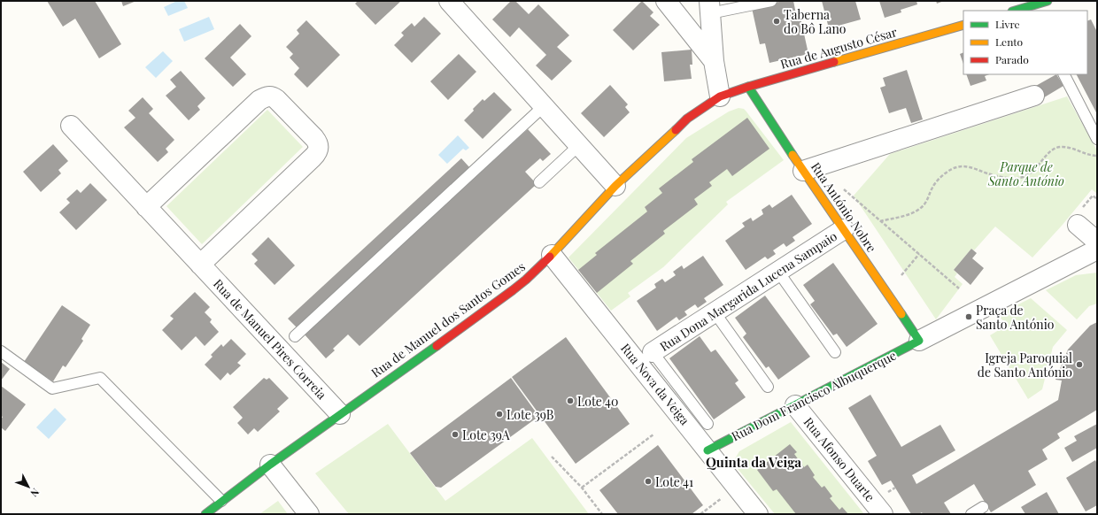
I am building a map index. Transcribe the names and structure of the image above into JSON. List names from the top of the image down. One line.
{"streets":{"street":["Rua de Augusto César","Rua António Nobre","Rua Dona Margarida Lucena Sampaio","Rua de Manuel dos Santos Gomes","Rua de Manuel Pires Correia","Rua Nova da Veiga","Rua Dom Francisco Albuquerque","Rua Afonso Duarte"]},"crossings":[["Rua de Augusto César","Rua António Nobre"],["Rua de Augusto César","Rua de Manuel dos Santos Gomes"],["Rua António Nobre","Rua Dona Margarida Lucena Sampaio"],["Rua António Nobre","Rua Dom Francisco Albuquerque"],["Rua de Manuel dos Santos Gomes","Rua de Manuel Pires Correia"],["Rua de Manuel dos Santos Gomes","Rua Nova da Veiga"],["Rua Nova da Veiga","Rua Dom Francisco Albuquerque"],["Rua Dom Francisco Albuquerque","Rua Afonso Duarte"]],"districts":["Quinta da Veiga"],"parks":["Parque de Santo António"],"places":["Taberna do Bô Lano","Praça de Santo António","Igreja Paroquial de Santo António","Lote 40","Lote 39B","Lote 39A","Lote 41"],"legend":["Livre","Lento","Parado"],"north":"bottom right"}
